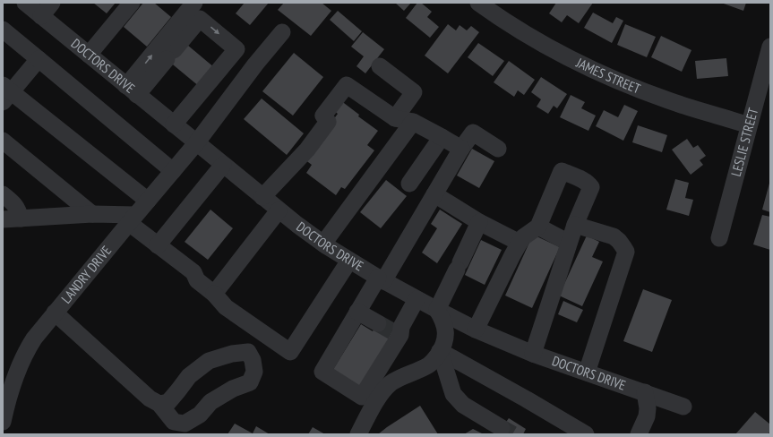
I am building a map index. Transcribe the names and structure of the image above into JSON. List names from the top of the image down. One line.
{"streets":{"street":["DOCTORS DRIVE","JAMES STREET","LESLIE STREET","LANDRY DRIVE"]},"crossings":[["DOCTORS DRIVE","LANDRY DRIVE"],["JAMES STREET","LESLIE STREET"]]}
